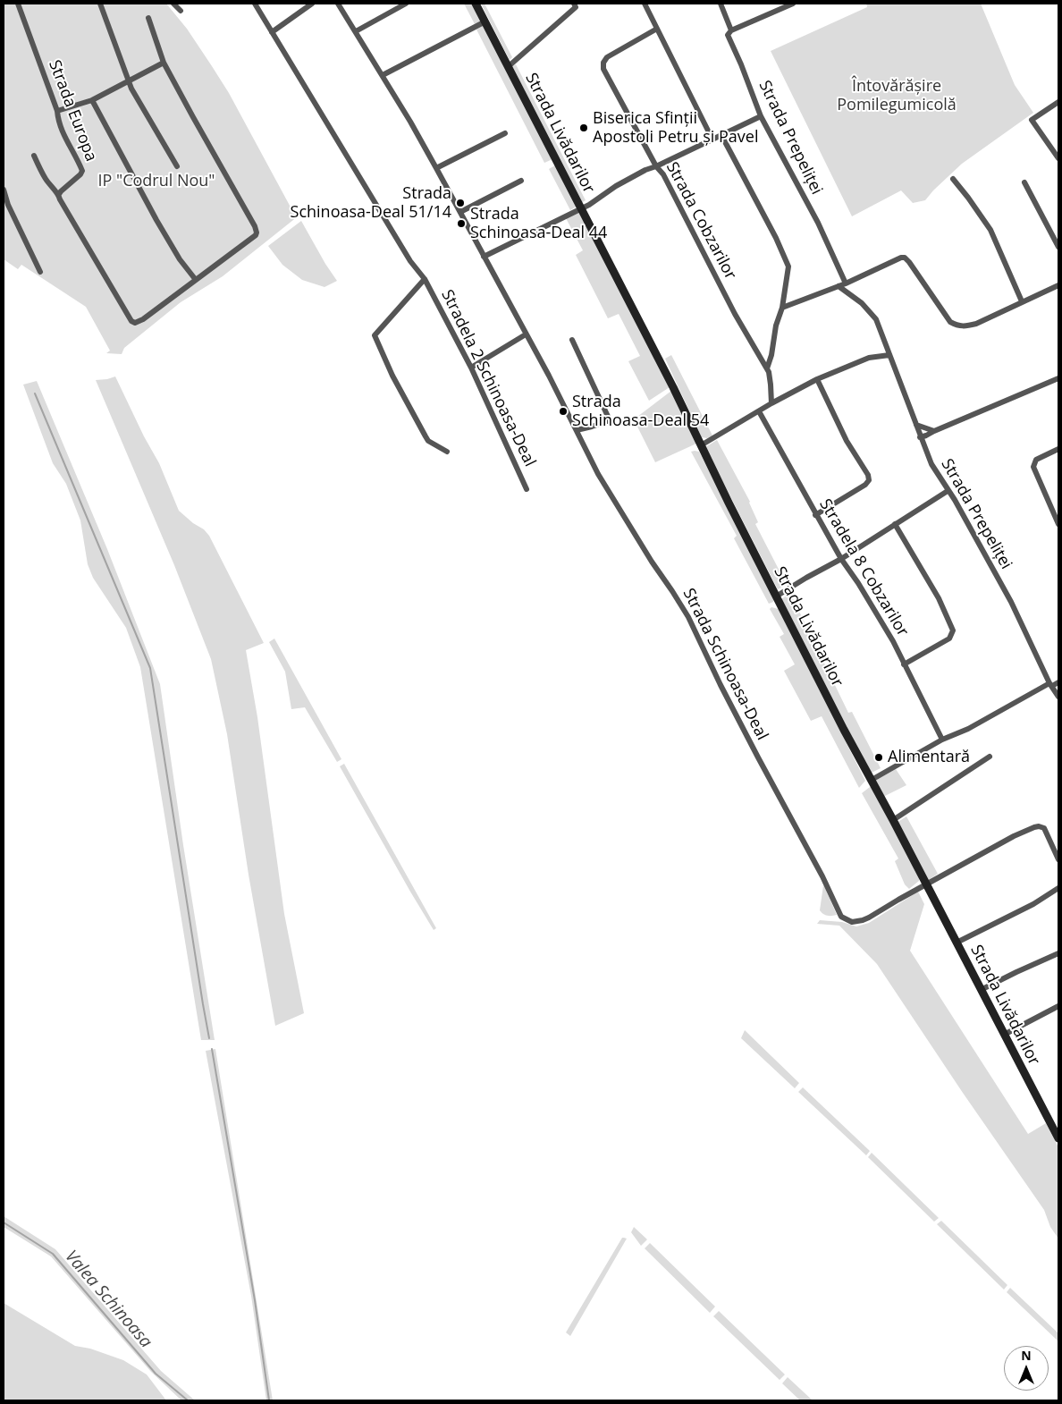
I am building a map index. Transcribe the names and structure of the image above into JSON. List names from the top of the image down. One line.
{"streets":{"street":["Strada Europa","Strada Livădarilor","Strada Prepeliței","Strada Cobzarilor","Stradela 2 Schinoasa-Deal","Stradela 8 Cobzarilor","Strada Schinoasa-Deal"]},"crossings":[["Strada Livădarilor","Strada Schinoasa-Deal"]],"water":["Valea Schinoasa"],"parks":["Întovărășire Pomilegumicolă","IP \"Codrul Nou\""],"places":["Biserica Sfinții Apostoli Petru și Pavel","Strada Schinoasa-Deal 51/14","Strada Schinoasa-Deal 44","Strada Schinoasa-Deal 54","Alimentară"],"north":"top"}
